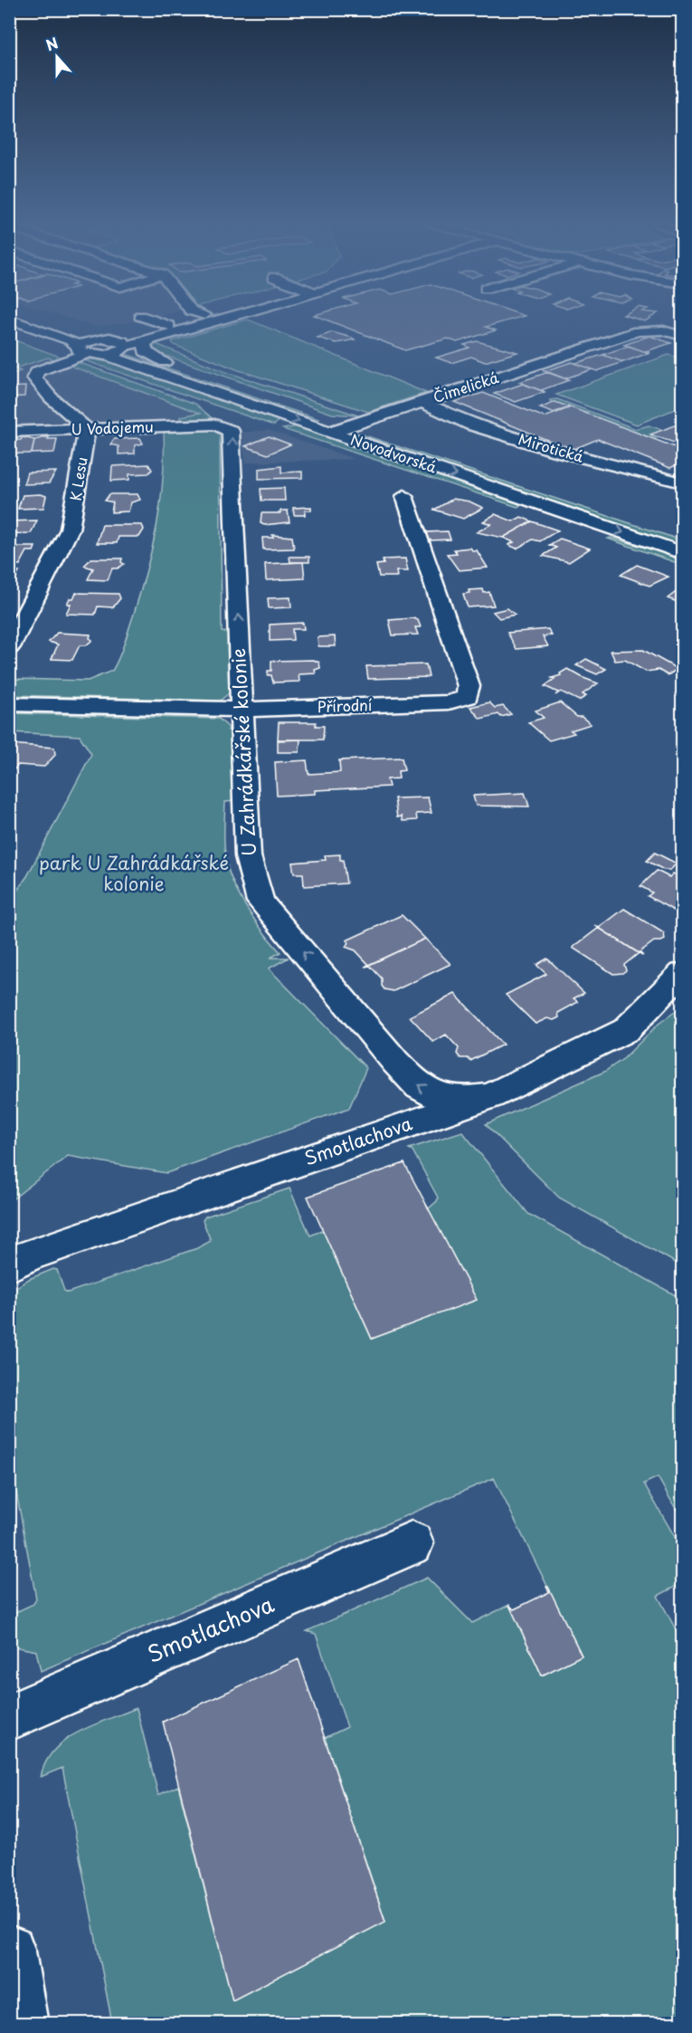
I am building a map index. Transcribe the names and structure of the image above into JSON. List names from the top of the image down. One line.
{"streets":{"street":["Čimelická","U Vodojemu","Mirotická","Novodvorská","K Lesu","Přírodní","U Zahrádkářské kolonie","Smotlachova"]},"crossings":[["Čimelická","Mirotická"],["Čimelická","Novodvorská"],["U Vodojemu","K Lesu"],["U Vodojemu","U Zahrádkářské kolonie"],["Přírodní","U Zahrádkářské kolonie"],["U Zahrádkářské kolonie","Smotlachova"]],"one_way":["U Zahrádkářské kolonie"],"parks":["park U Zahrádkářské kolonie"],"north":"top"}
